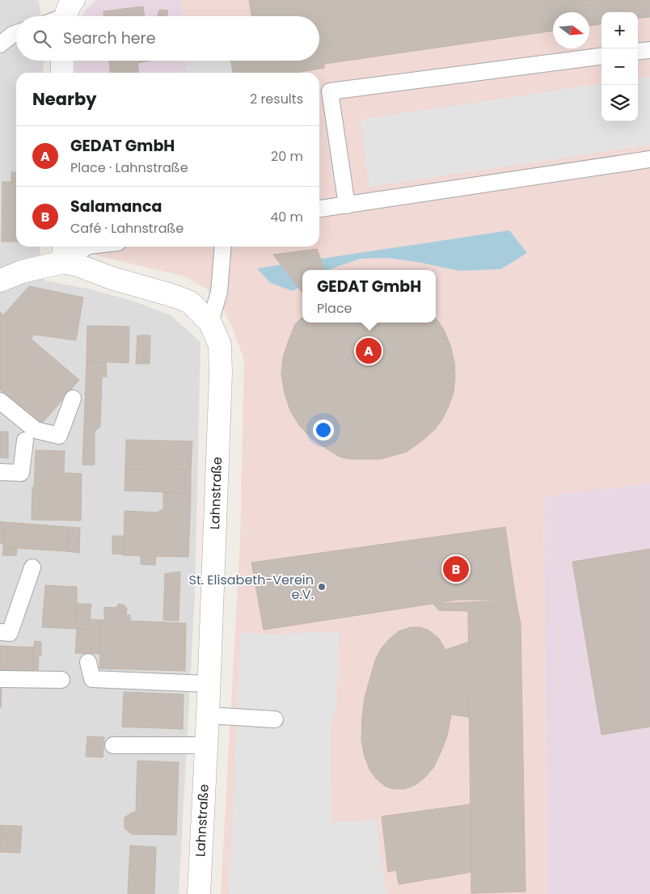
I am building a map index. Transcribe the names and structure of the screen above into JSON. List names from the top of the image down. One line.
{"streets":{"street":["Lahnstraße"]},"places":["St. Elisabeth-Verein e.V."],"north":"right","page":{"map_buttons":["+","−"],"search":"Search here","heading":["Nearby","2 results"],"list":[{"mark":"A","name":"GEDAT GmbH","note":"Place · Lahnstraße","value":"20 m"},{"mark":"B","name":"Salamanca","note":"Café · Lahnstraße","value":"40 m"}],"popup":["GEDAT GmbH","Place"],"pins":["A","B"]}}
